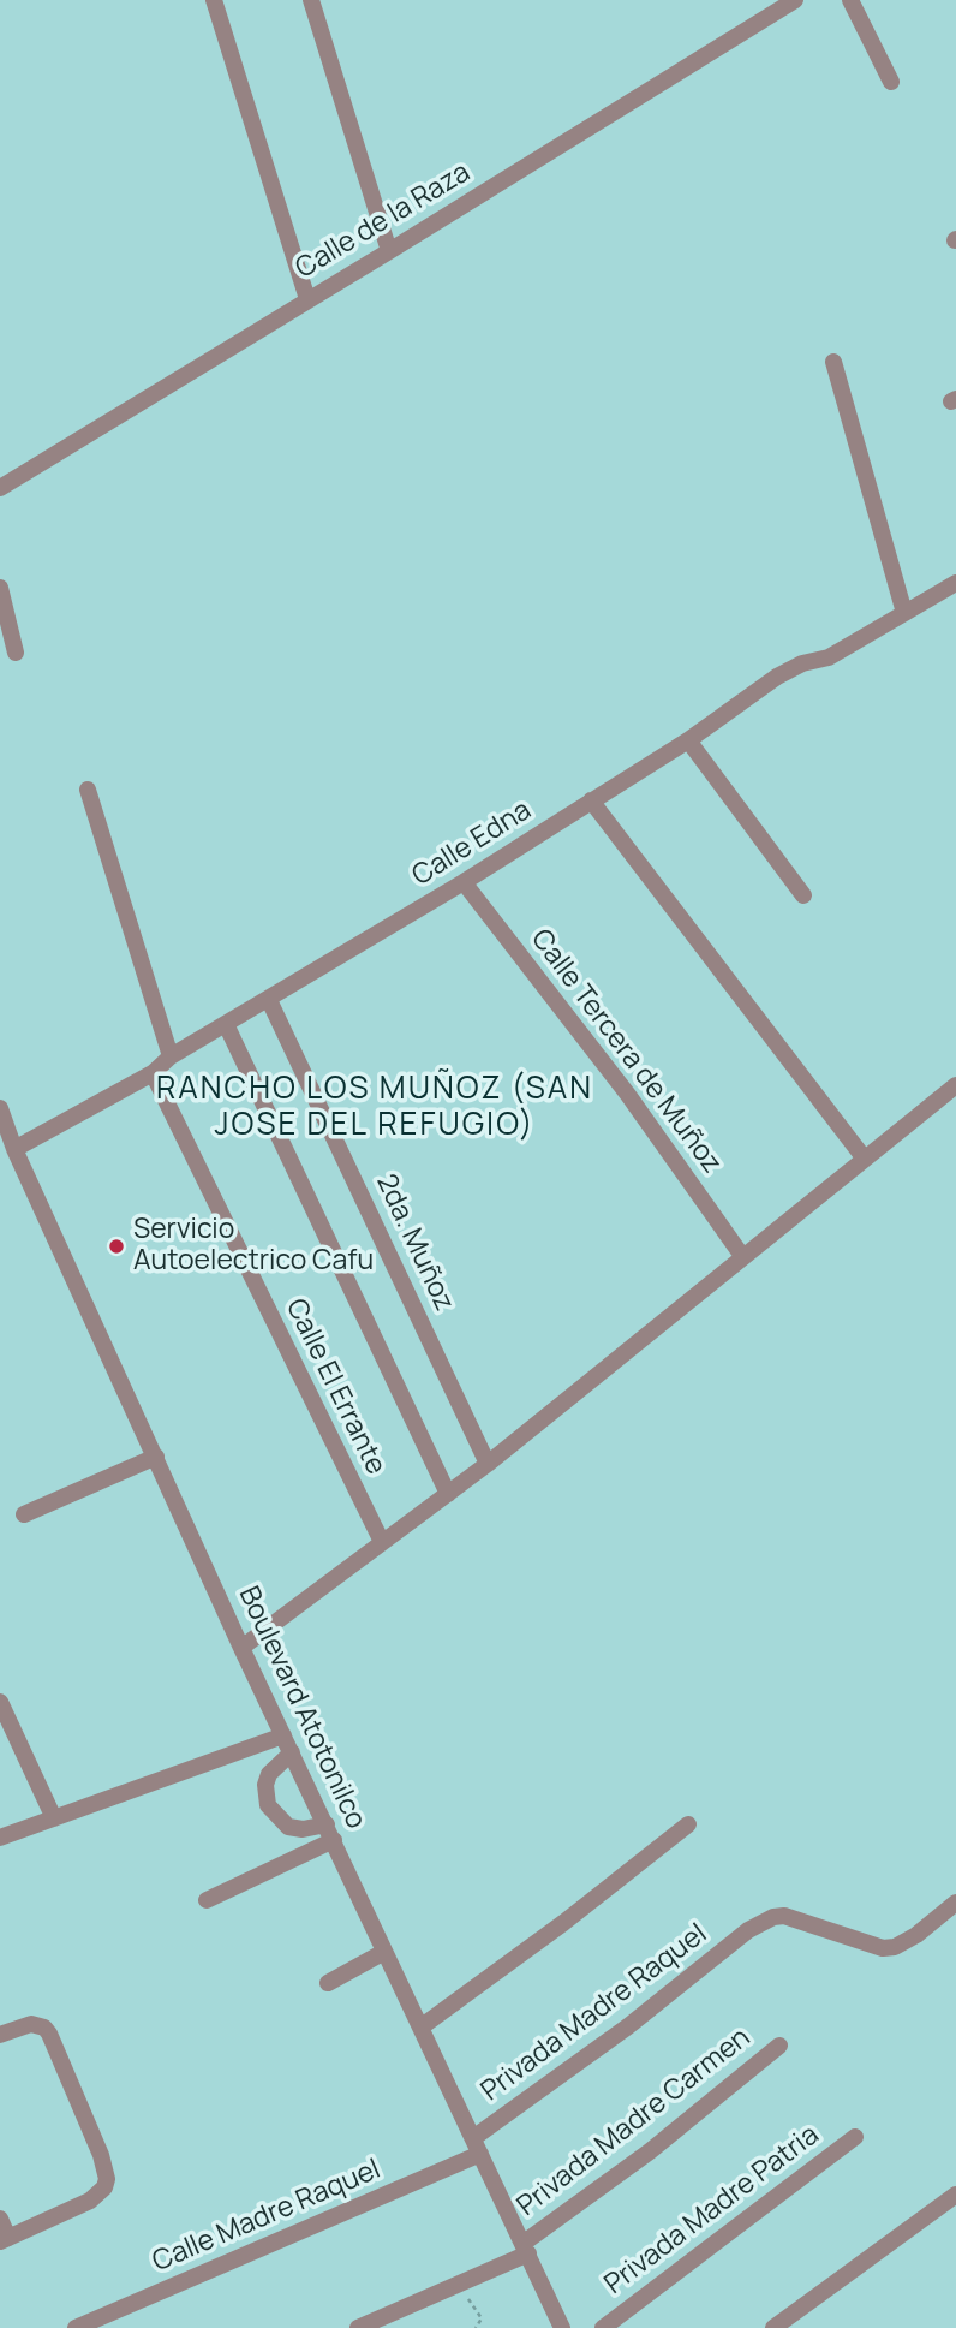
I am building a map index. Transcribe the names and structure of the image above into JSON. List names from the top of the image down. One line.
{"streets":{"street":["Calle de la Raza","Calle Edna","Calle Tercera de Muñoz","2da. Muñoz","Calle El Errante","Boulevard Atotonilco","Privada Madre Raquel","Privada Madre Carmen","Privada Madre Patria","Calle Madre Raquel"]},"crossings":[["Calle Edna","Calle Tercera de Muñoz"],["Calle Edna","2da. Muñoz"],["Calle Edna","Calle El Errante"],["Calle Edna","Boulevard Atotonilco"],["Boulevard Atotonilco","Privada Madre Raquel"],["Boulevard Atotonilco","Privada Madre Carmen"],["Boulevard Atotonilco","Calle Madre Raquel"],["Privada Madre Raquel","Calle Madre Raquel"]],"districts":["RANCHO LOS MUÑOZ (SAN JOSE DEL REFUGIO)"],"places":["Servicio Autoelectrico Cafu"]}
